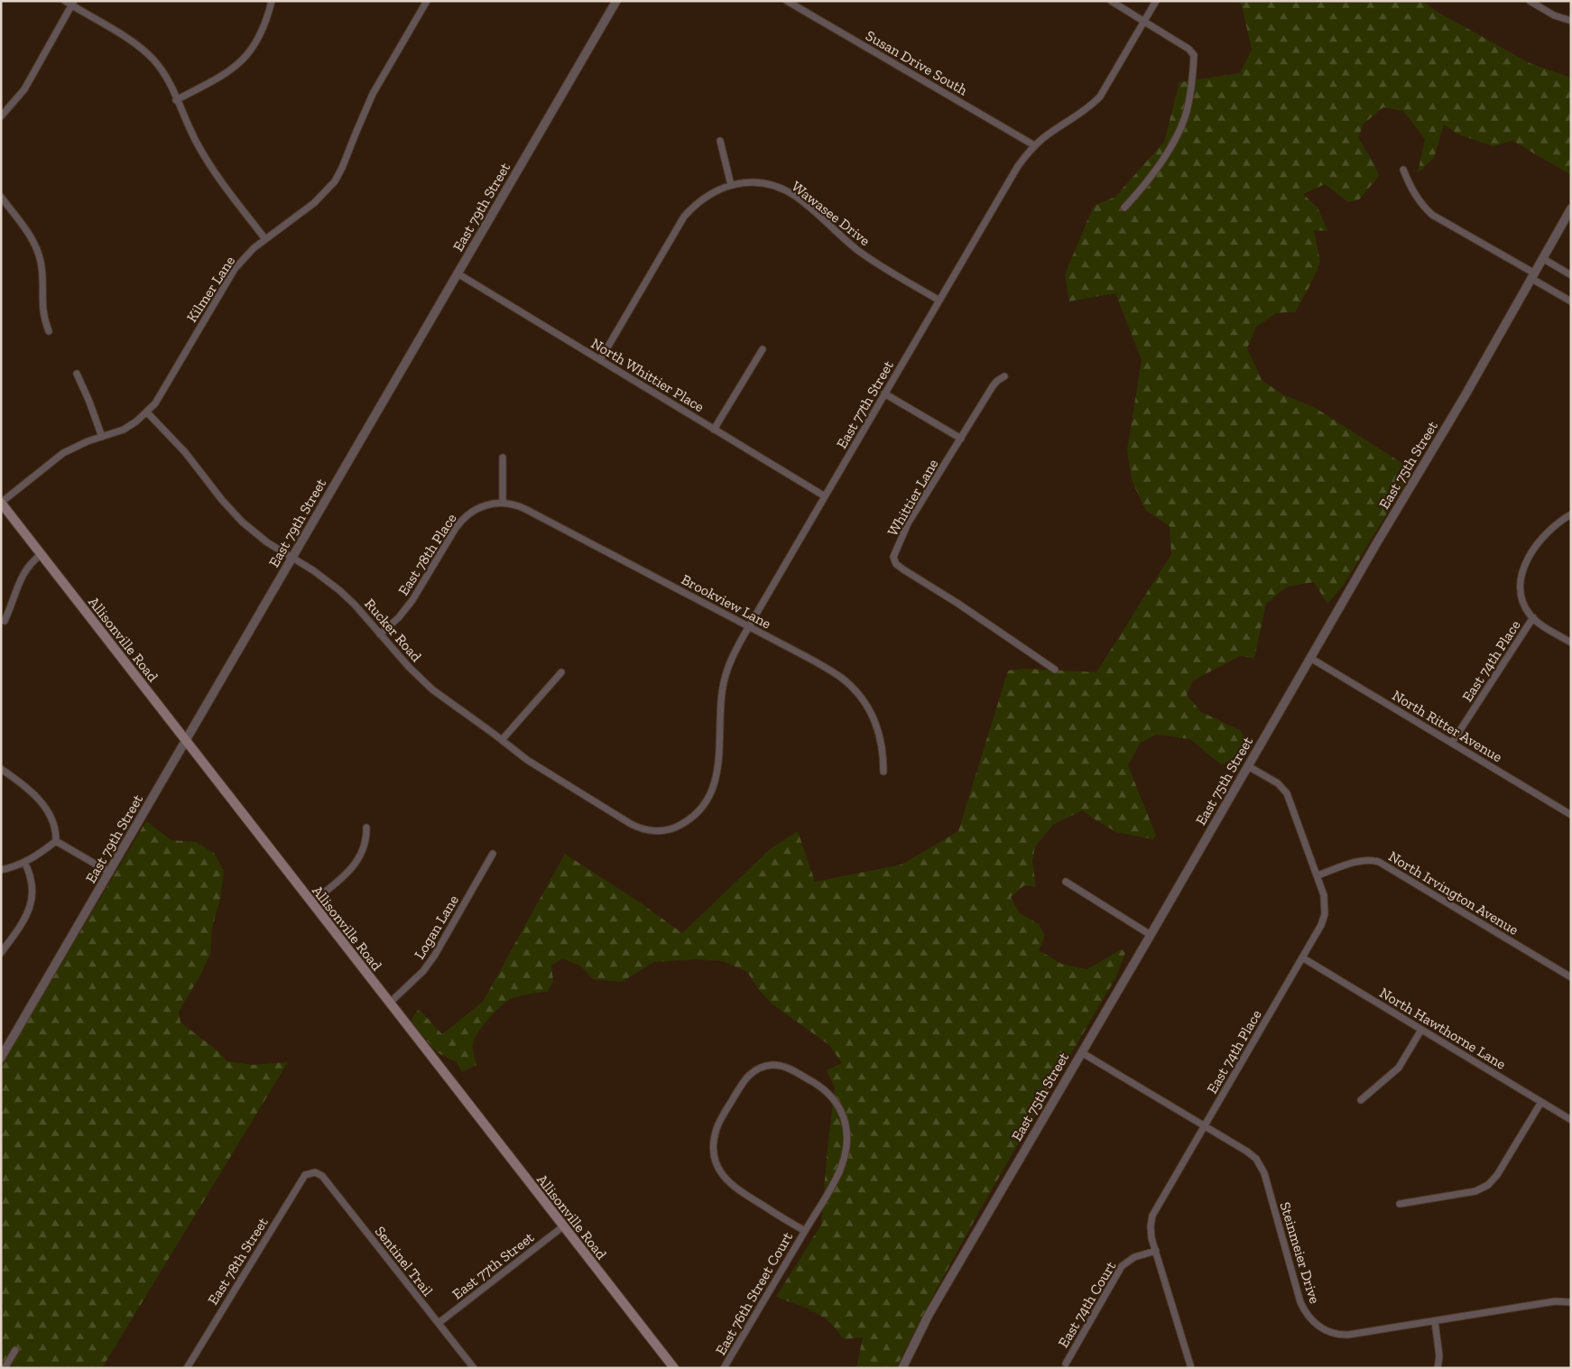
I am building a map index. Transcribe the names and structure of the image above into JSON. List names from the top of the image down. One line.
{"streets":{"main road":["Allisonville Road"],"street":["Susan Drive South","East 79th Street","Wawasee Drive","Kilmer Lane","North Whittier Place","East 77th Street","East 75th Street","Whittier Lane","East 78th Place","Brookview Lane","Rucker Road","East 74th Place","North Ritter Avenue","North Irvington Avenue","Logan Lane","North Hawthorne Lane","Steinmeier Drive","East 78th Street","Sentinel Trail","East 76th Street Court","East 74th Court"]},"crossings":[["Susan Drive South","East 77th Street"],["East 79th Street","North Whittier Place"],["East 79th Street","Rucker Road"],["East 79th Street","Allisonville Road"],["Wawasee Drive","North Whittier Place"],["Wawasee Drive","East 77th Street"],["Kilmer Lane","Rucker Road"],["Kilmer Lane","Allisonville Road"],["North Whittier Place","East 77th Street"],["East 77th Street","Brookview Lane"],["East 77th Street","Rucker Road"],["East 77th Street","Allisonville Road"],["East 77th Street","Sentinel Trail"],["East 75th Street","East 74th Place"],["East 75th Street","North Ritter Avenue"],["East 75th Street","Steinmeier Drive"],["East 78th Place","Brookview Lane"],["East 78th Place","Rucker Road"],["Allisonville Road","Logan Lane"],["East 74th Place","North Ritter Avenue"],["East 74th Place","North Irvington Avenue"],["East 74th Place","North Hawthorne Lane"],["East 74th Place","Steinmeier Drive"],["East 74th Place","East 74th Court"],["East 78th Street","Sentinel Trail"]]}
